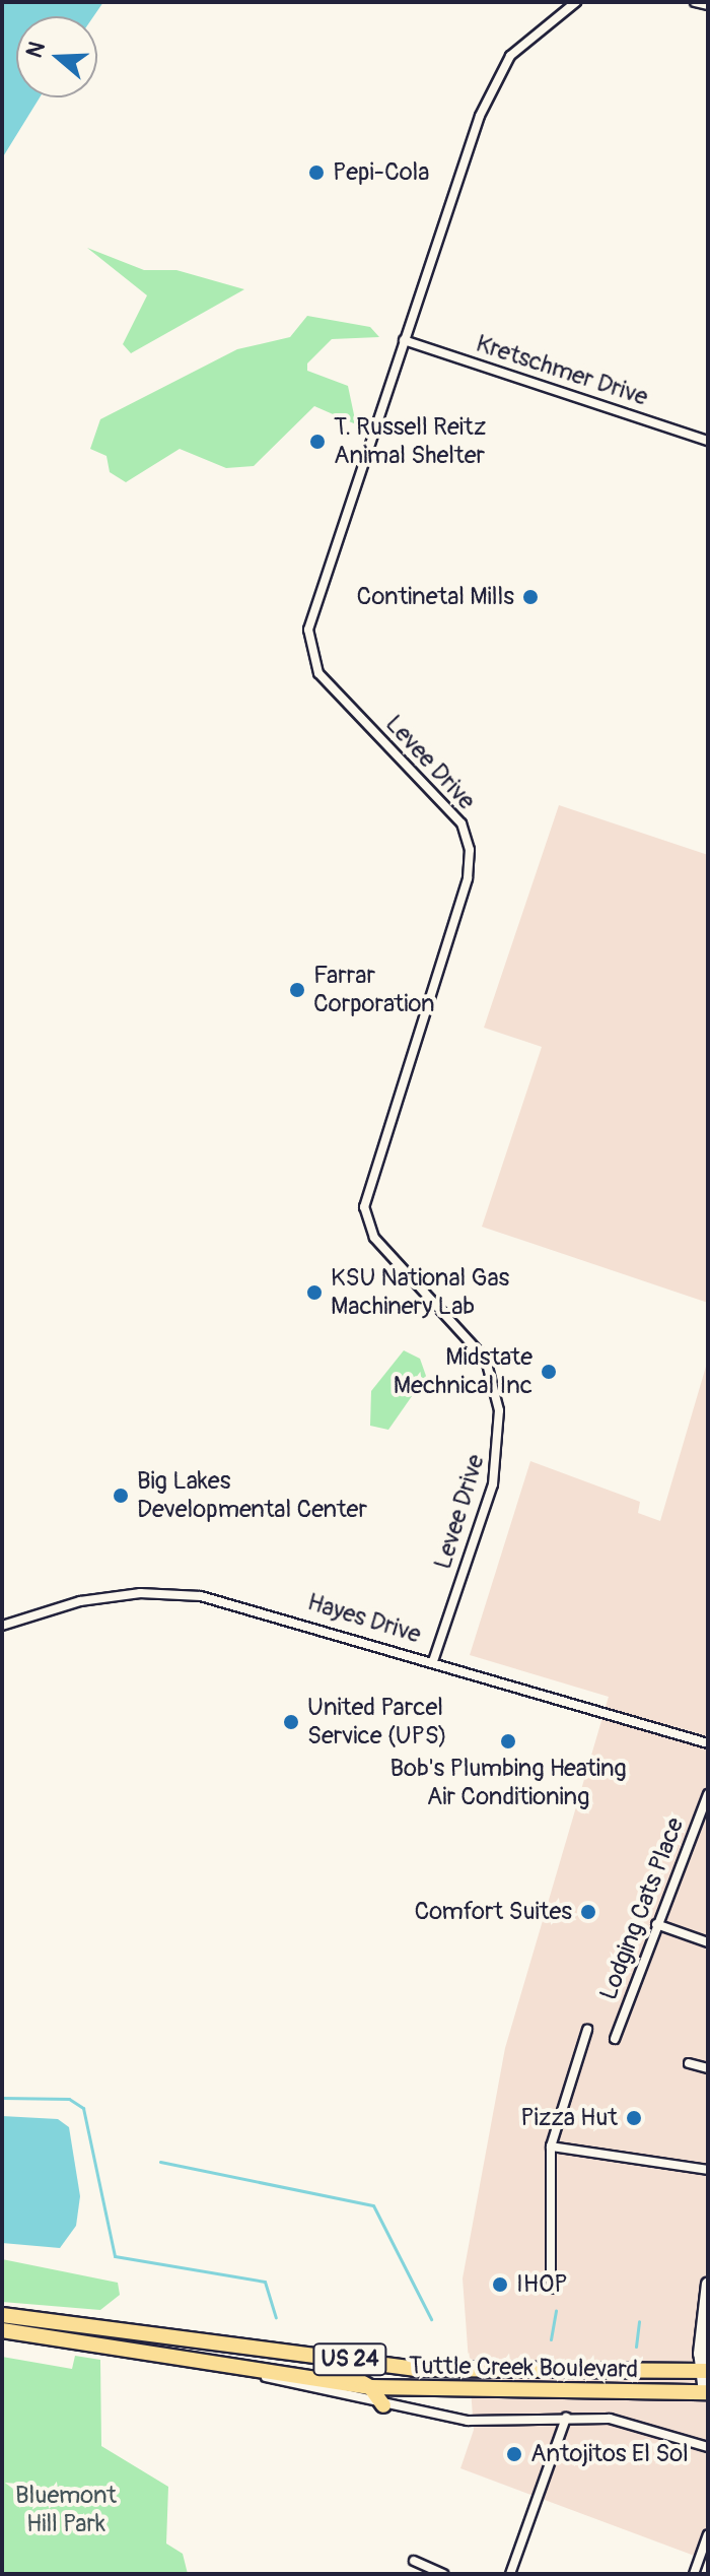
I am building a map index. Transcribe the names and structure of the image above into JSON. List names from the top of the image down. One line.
{"streets":{"highway":["US 24","Tuttle Creek Boulevard"],"street":["Kretschmer Drive","Levee Drive","Hayes Drive","Lodging Cats Place"]},"crossings":[["Kretschmer Drive","Levee Drive"],["Levee Drive","Hayes Drive"]],"parks":["Bluemont Hill Park"],"places":["Pepi-Cola","T. Russell Reitz Animal Shelter","Continetal Mills","Farrar Corporation","KSU National Gas Machinery Lab","Midstate Mechnical Inc","Big Lakes Developmental Center","United Parcel Service (UPS)","Bob's Plumbing Heating Air Conditioning","Comfort Suites","Pizza Hut","IHOP","Antojitos El Sol"],"north":"left"}
